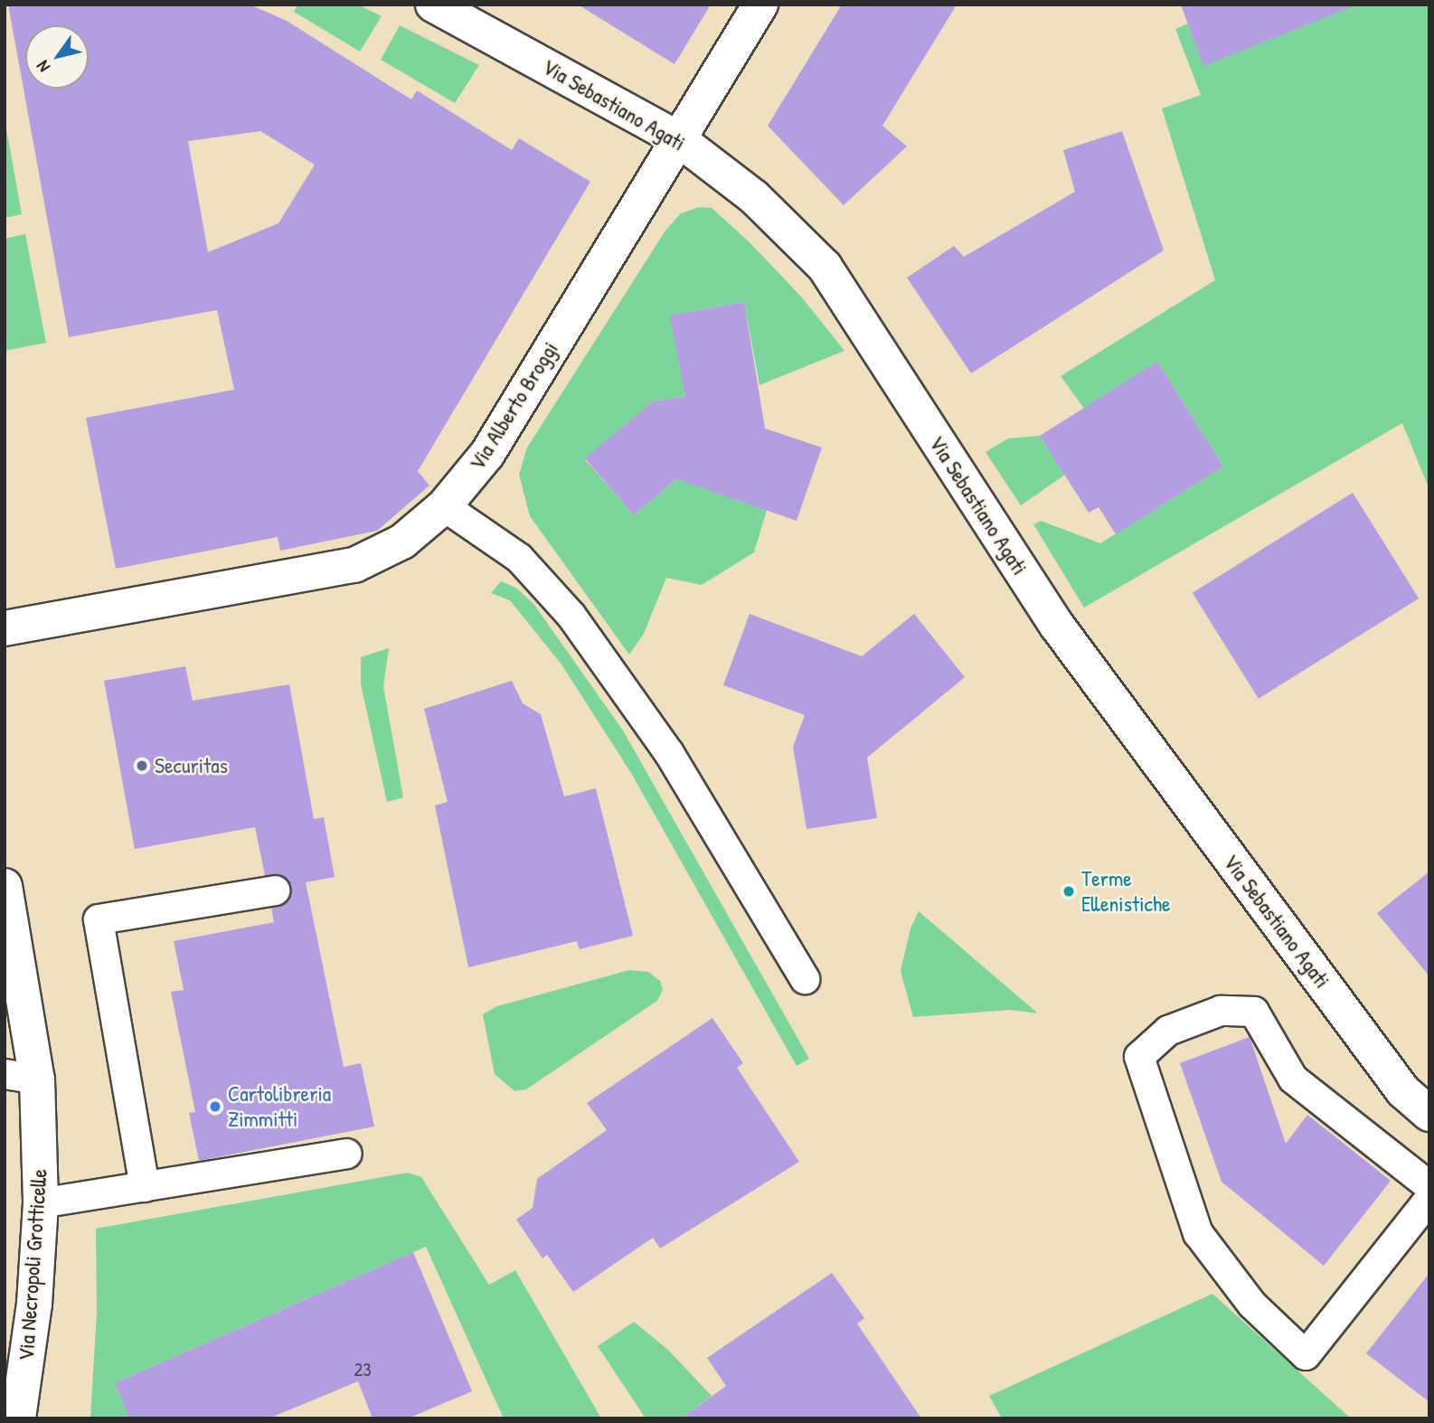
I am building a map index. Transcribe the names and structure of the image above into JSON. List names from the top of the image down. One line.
{"streets":{"street":["Via Sebastiano Agati","Via Alberto Broggi","Via Necropoli Grotticelle"]},"crossings":[["Via Sebastiano Agati","Via Alberto Broggi"]],"places":["Securitas","Terme Ellenistiche","Cartolibreria Zimmitti"],"house_numbers":["23"],"north":"bottom left"}
